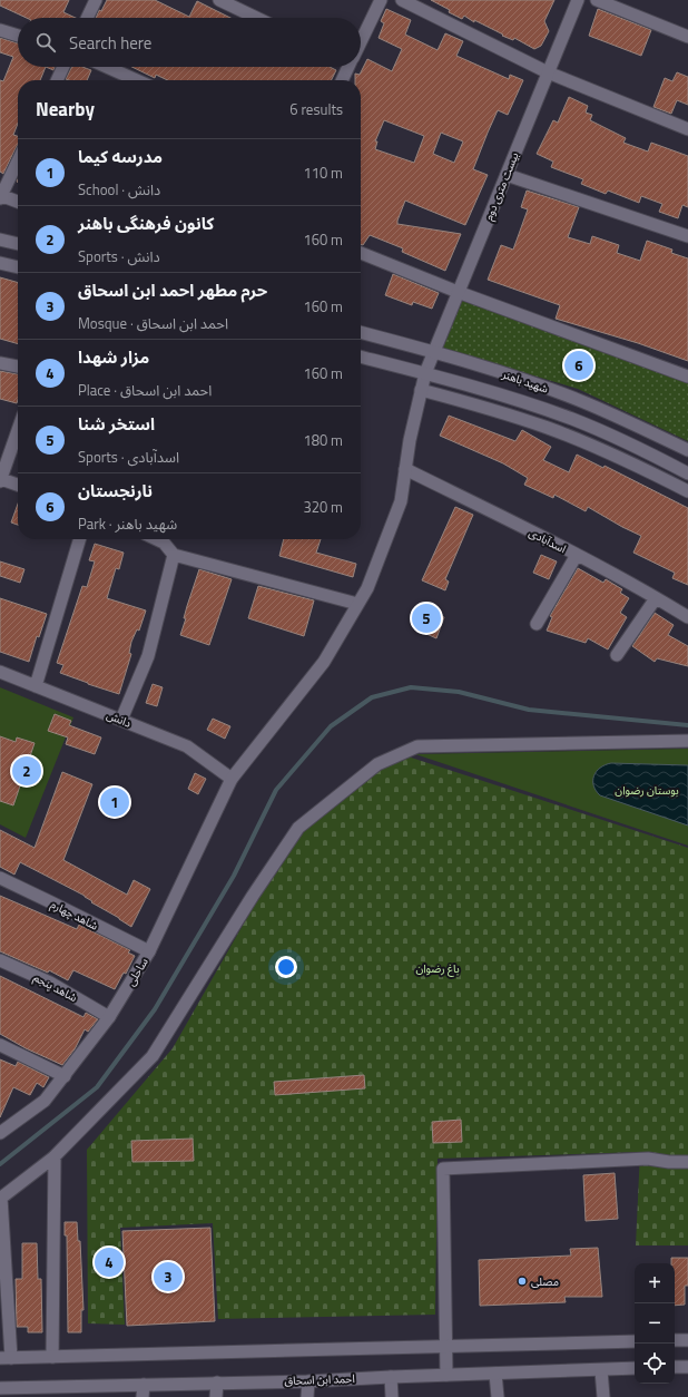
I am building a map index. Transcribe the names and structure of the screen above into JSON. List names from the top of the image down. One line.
{"streets":{"street":["بیست متری دوم","شهید باهنر","اسدآبادی","دانش","شاهد چهارم","ساحلی","شاهد پنجم","احمد ابن اسحاق"]},"crossings":[["بیست متری دوم","شهید باهنر"],["بیست متری دوم","اسدآبادی"],["بیست متری دوم","ساحلی"],["دانش","ساحلی"],["شاهد چهارم","ساحلی"],["ساحلی","شاهد پنجم"]],"parks":["بوستان رضوان","باغ رضوان"],"places":["مصلی"],"page":{"search":"Search here","heading":["Nearby","6 results"],"list":[{"mark":"1","name":"مدرسه کیما","note":"School · دانش","value":"110 m"},{"mark":"2","name":"کانون فرهنگی باهنر","note":"Sports · دانش","value":"160 m"},{"mark":"3","name":"حرم مطهر احمد ابن اسحاق","note":"Mosque · احمد ابن اسحاق","value":"160 m"},{"mark":"4","name":"مزار شهدا","note":"Place · احمد ابن اسحاق","value":"160 m"},{"mark":"5","name":"استخر شنا","note":"Sports · اسدآبادی","value":"180 m"},{"mark":"6","name":"نارنجستان","note":"Park · شهید باهنر","value":"320 m"}],"pins":["6","5","2","1","4","3"],"map_buttons":["+","−"]}}
